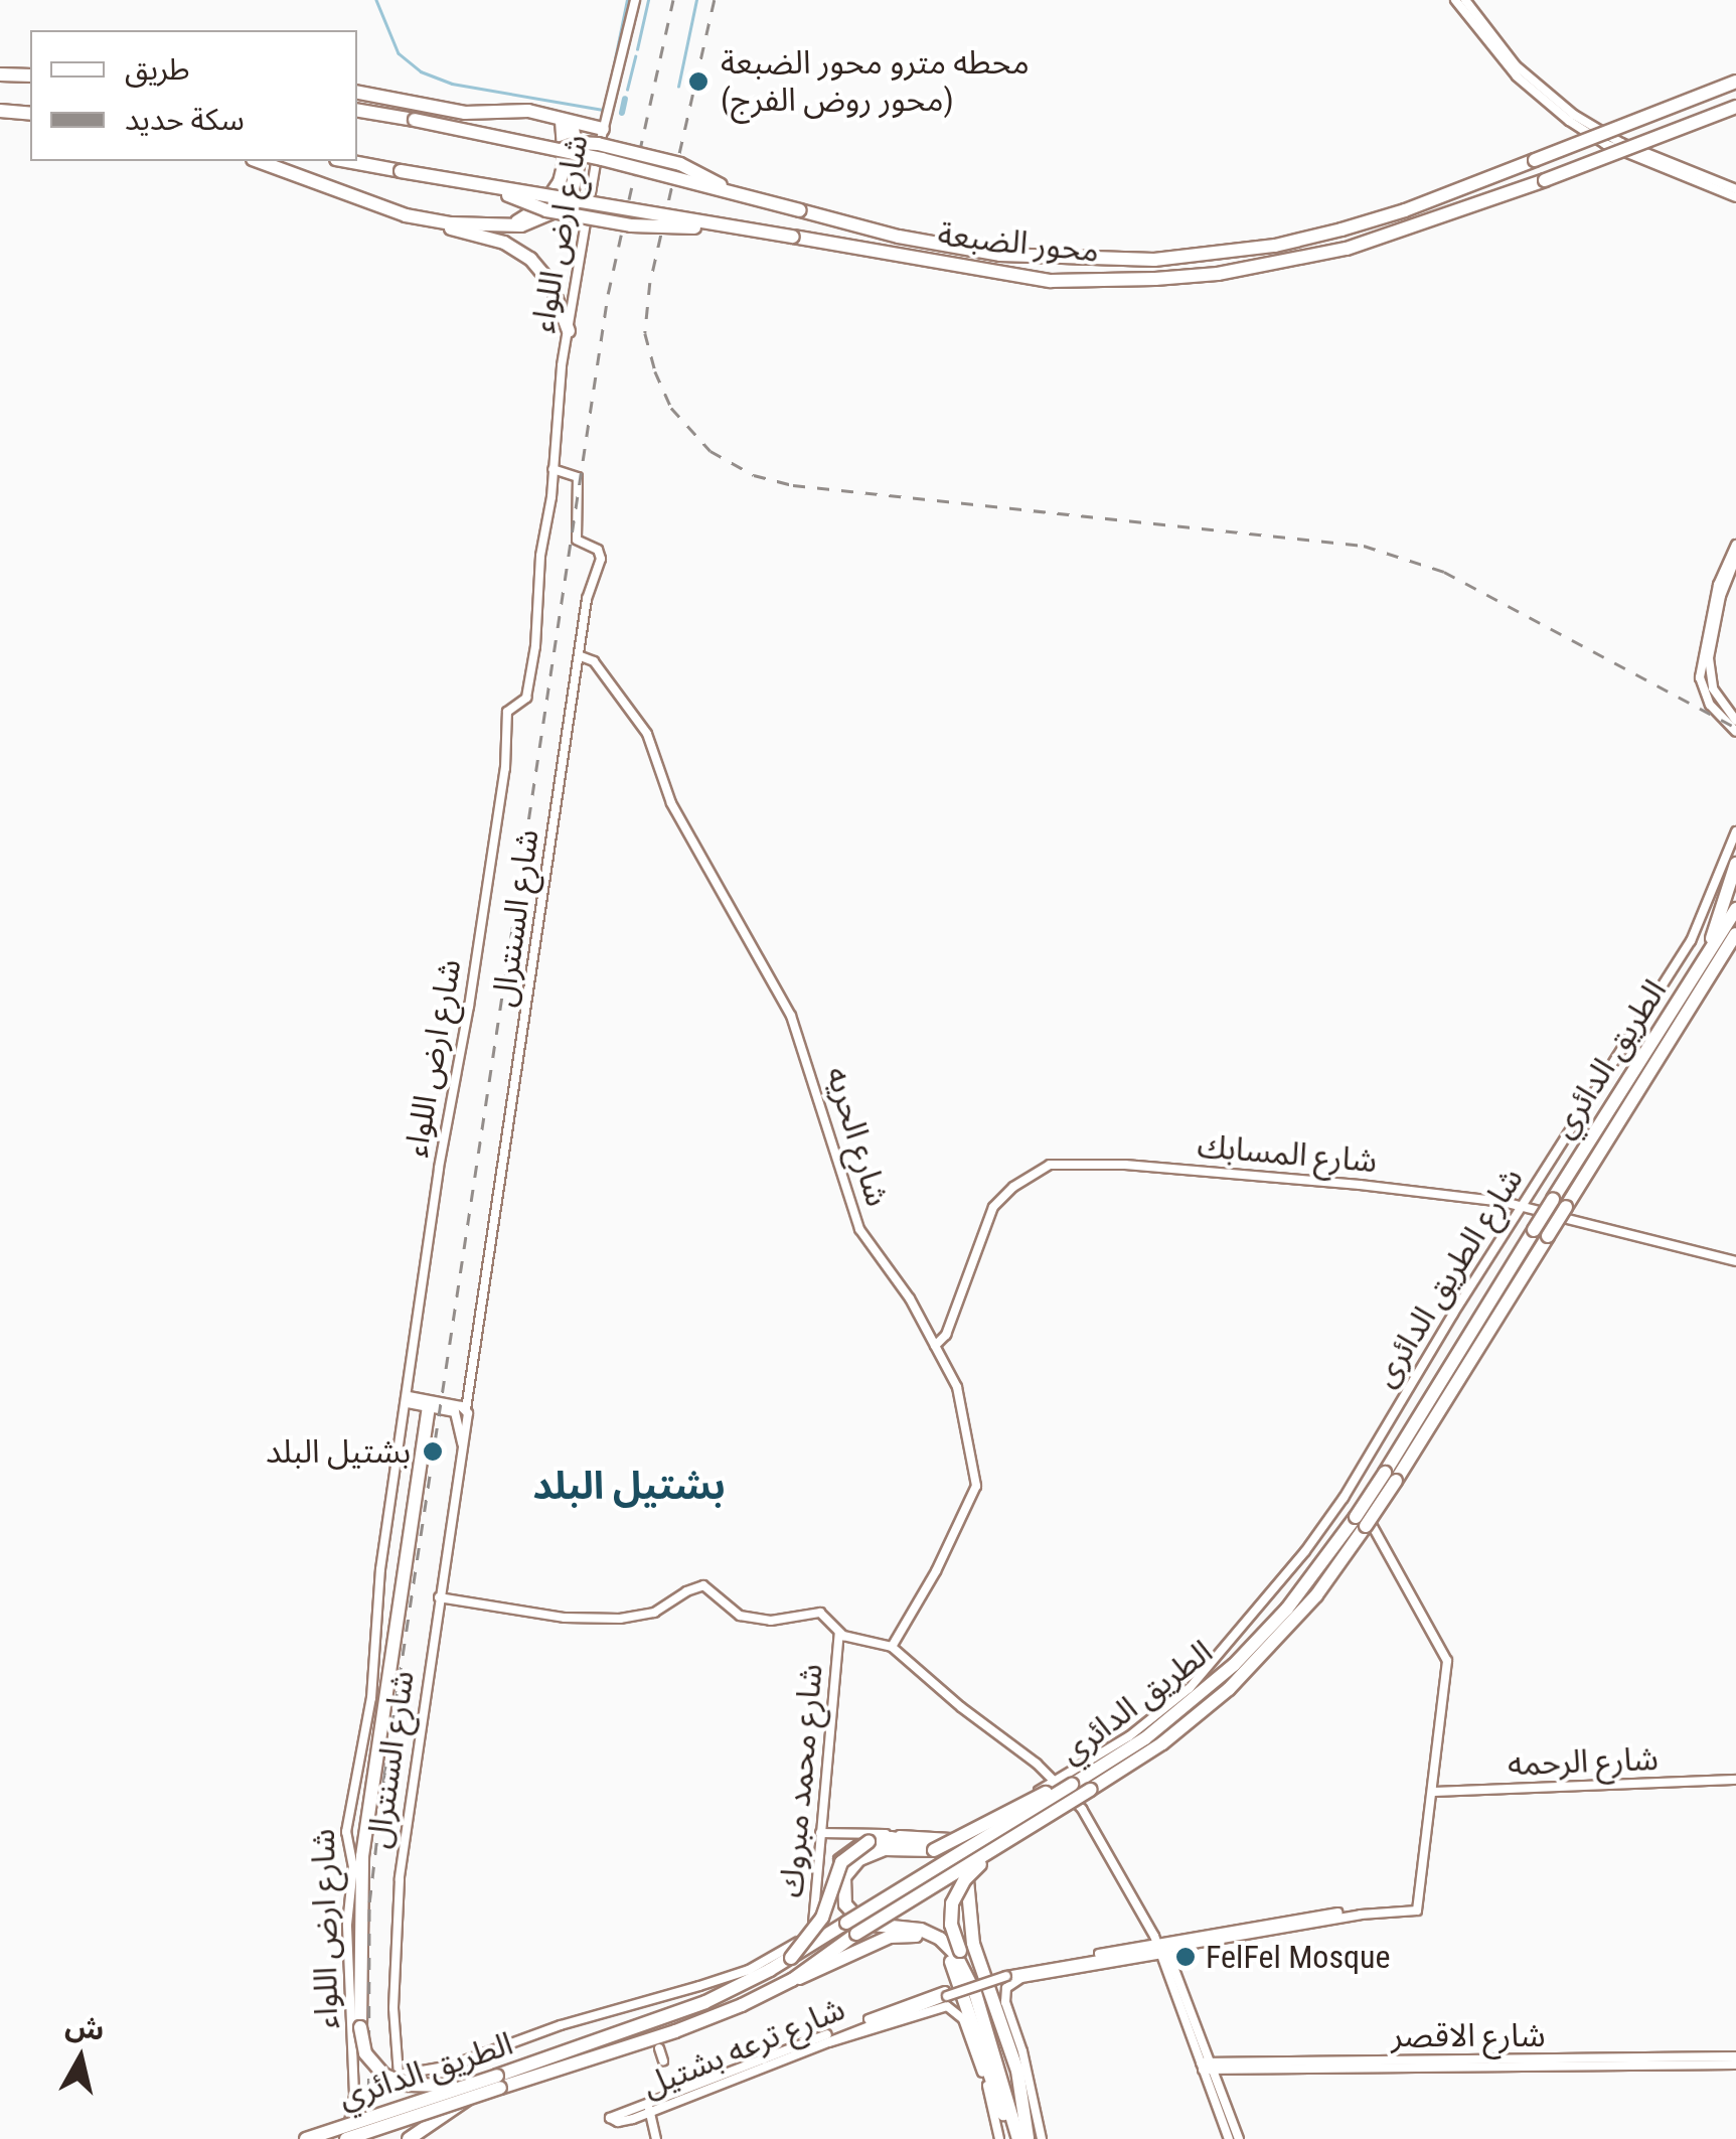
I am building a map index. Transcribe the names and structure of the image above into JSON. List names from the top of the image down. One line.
{"streets":{"highway":["محور الضبعة","الطريق الدائري"],"street":["شارع ارض اللواء","شارع السنترال","شارع الحريه","شارع المسابك","شارع الطريق الدائرى","شارع الرحمه","شارع محمد مبروك","شارع الاقصر","شارع ترعه بشتيل"]},"crossings":[["شارع ارض اللواء","شارع السنترال"],["شارع ارض اللواء","الطريق الدائري"],["شارع السنترال","شارع الحريه"],["شارع السنترال","شارع محمد مبروك"],["شارع الحريه","شارع المسابك"],["شارع المسابك","شارع الطريق الدائرى"],["شارع الطريق الدائرى","شارع ترعه بشتيل"],["شارع الرحمه","شارع ترعه بشتيل"]],"districts":["بشتيل البلد"],"places":["محطه مترو محور الضبعة (محور روض الفرج)","بشتيل البلد","FelFel Mosque"],"legend":["طريق","سكة حديد"],"north":"top"}
